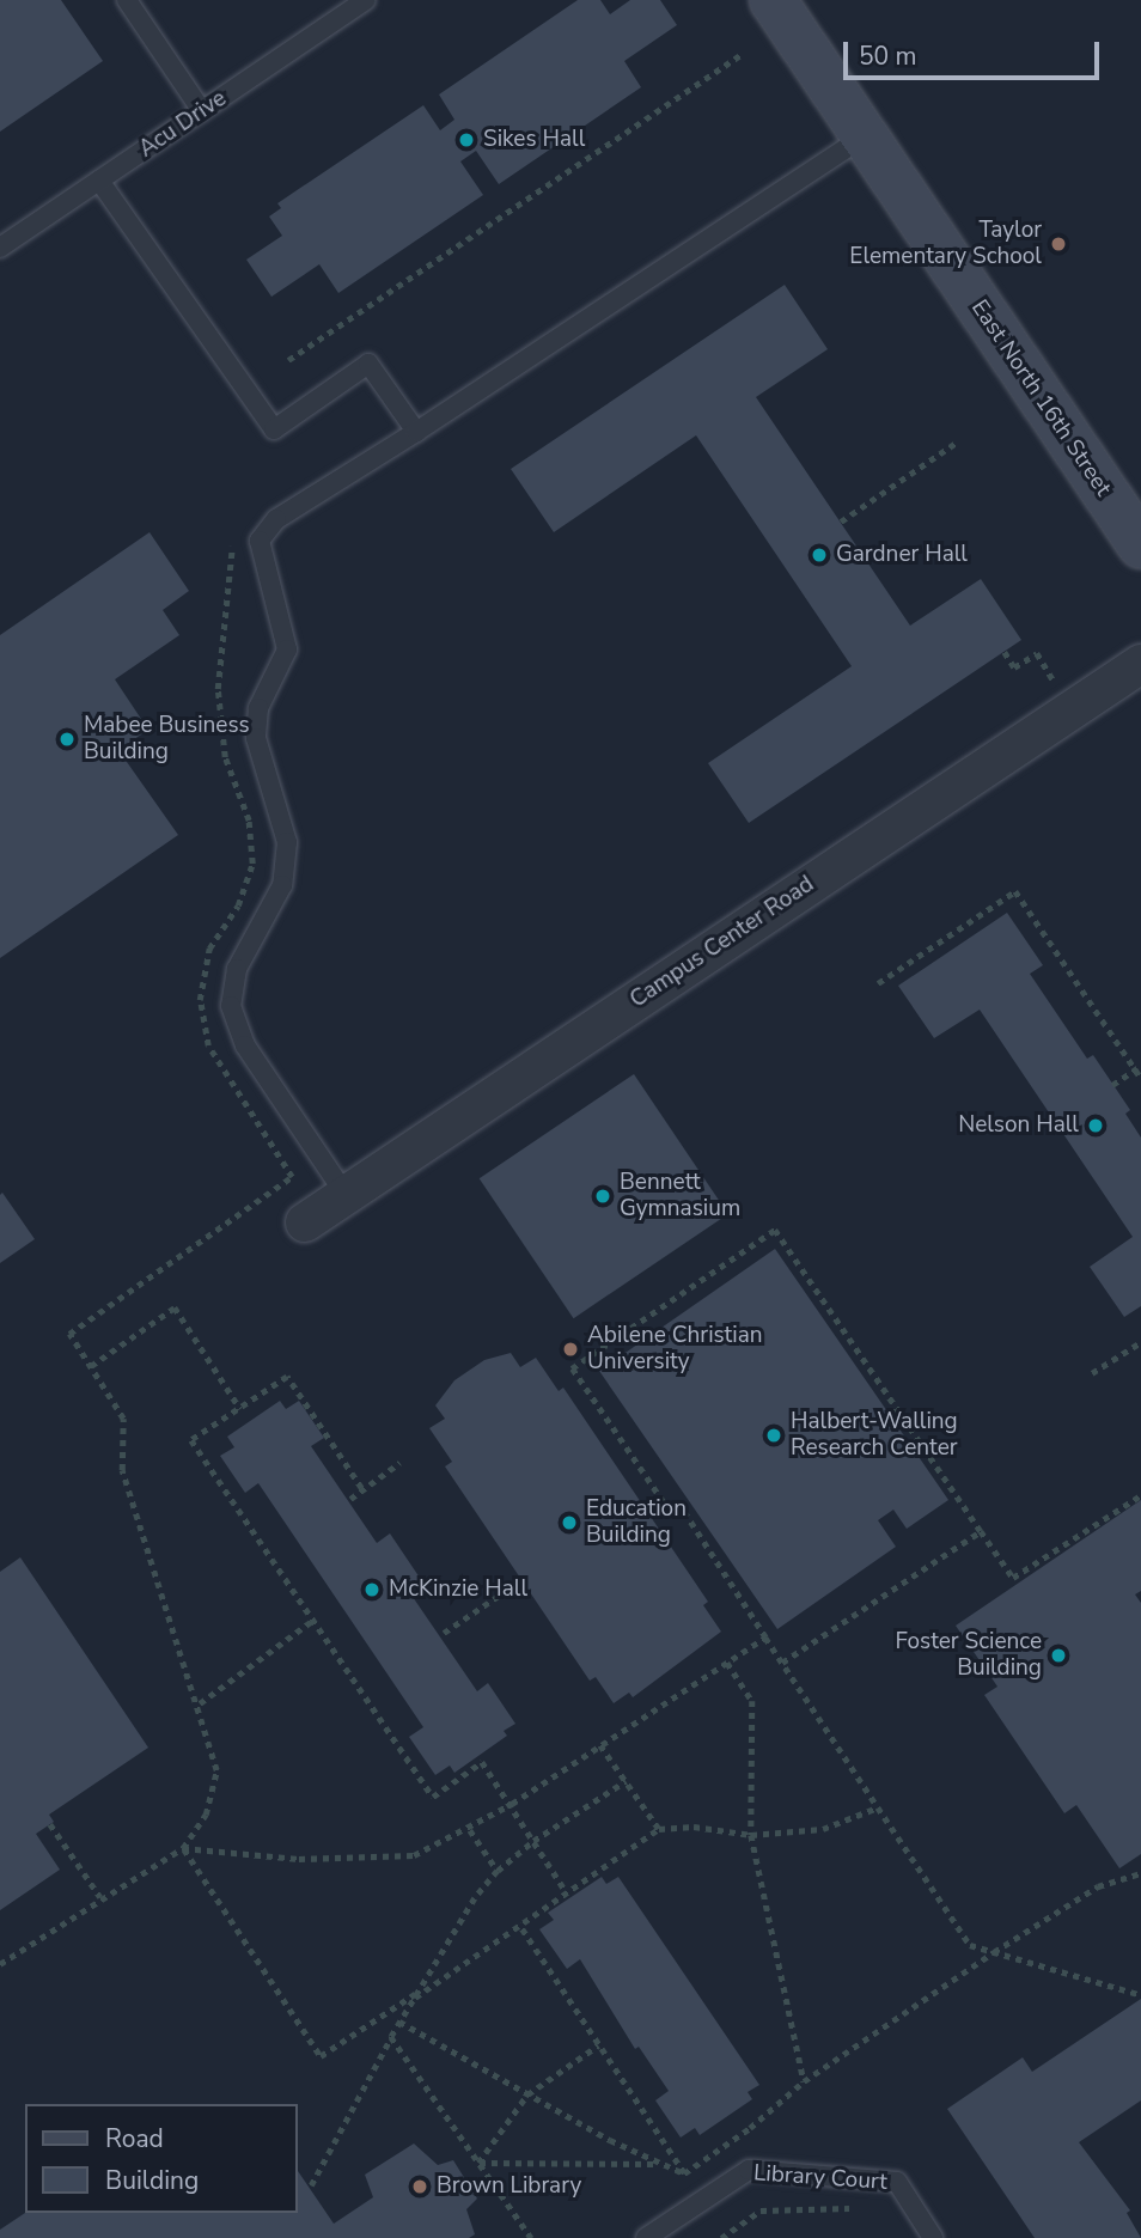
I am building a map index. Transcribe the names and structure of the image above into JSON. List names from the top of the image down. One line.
{"streets":{"street":["East North 16th Street","Campus Center Road"],"lane":["Acu Drive","Library Court"]},"places":["Sikes Hall","Taylor Elementary School","Gardner Hall","Mabee Business Building","Nelson Hall","Bennett Gymnasium","Abilene Christian University","Halbert-Walling Research Center","Education Building","McKinzie Hall","Foster Science Building","Brown Library"],"legend":["Road","Building"],"scale_bar":"50 m"}
